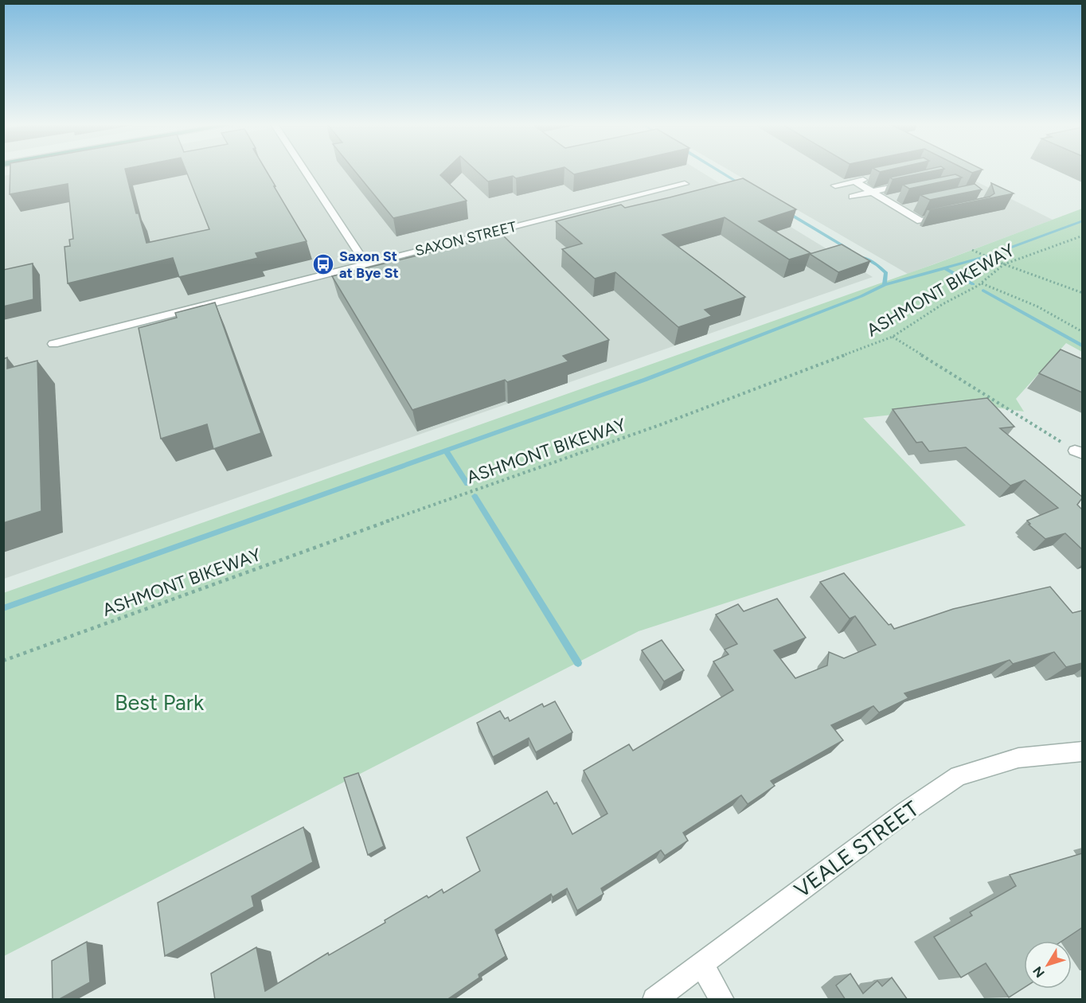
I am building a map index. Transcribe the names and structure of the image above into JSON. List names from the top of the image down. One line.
{"streets":{"street":["SAXON STREET","VEALE STREET"],"path":["ASHMONT BIKEWAY"]},"parks":["Best Park"],"places":{"bus stop":["Saxon St at Bye St"]},"north":"bottom left"}
